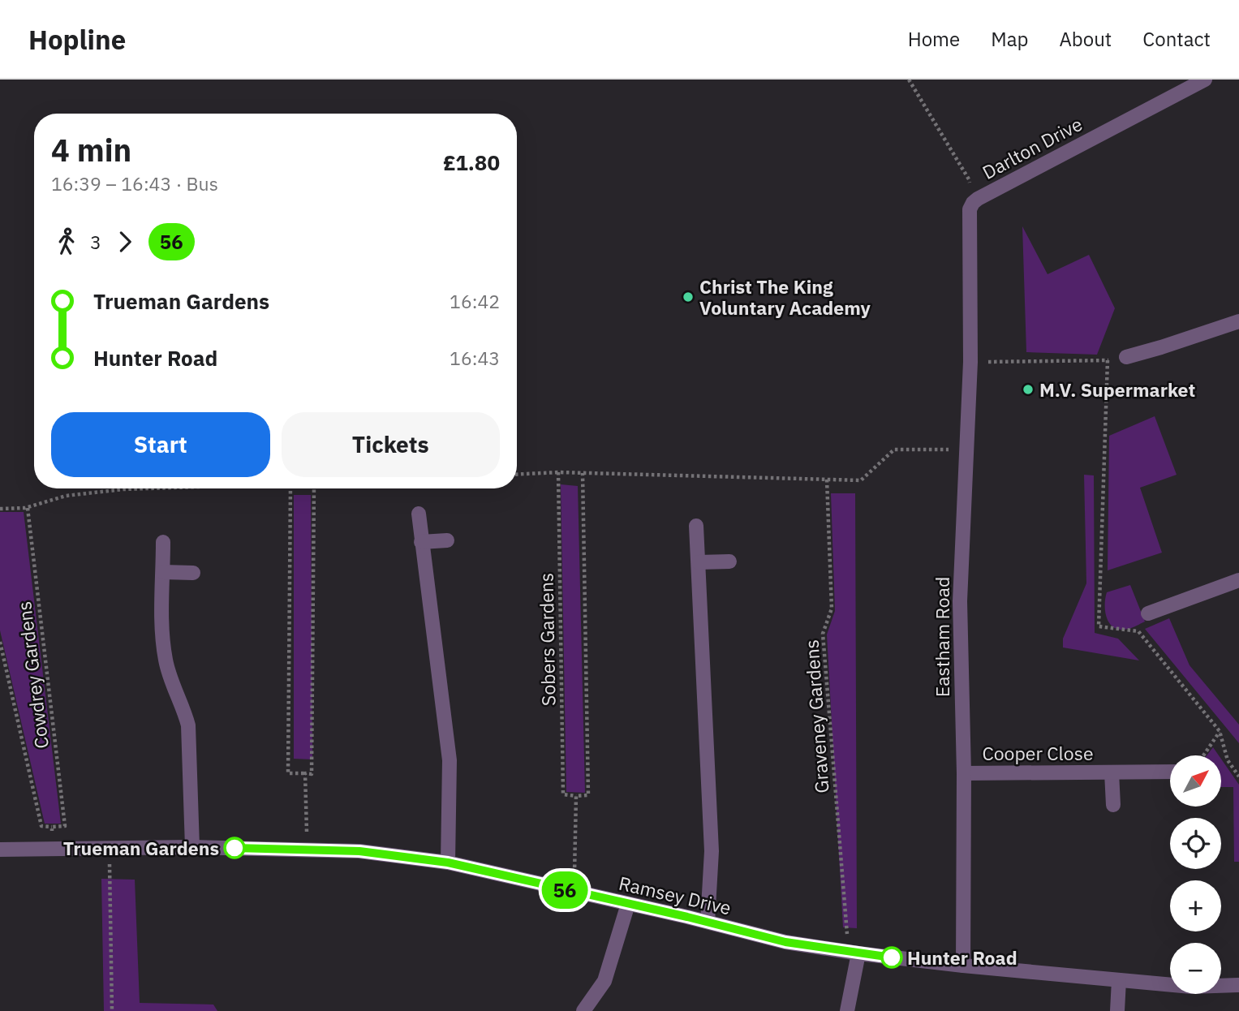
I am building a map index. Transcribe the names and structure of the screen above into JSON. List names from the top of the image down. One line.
{"streets":{"street":["Darlton Drive","Eastham Road","Cooper Close","Ramsey Drive"],"path":["Sobers Gardens","Cowdrey Gardens","Graveney Gardens"]},"crossings":[["Darlton Drive","Eastham Road"],["Eastham Road","Cooper Close"],["Eastham Road","Ramsey Drive"],["Graveney Gardens","Ramsey Drive"]],"places":["Christ The King Voluntary Academy","M.V. Supermarket","Trueman Gardens","Hunter Road"],"lines":["bus line 56"],"north":"top right","page":{"header":"Hopline","nav":["Home","Map","About","Contact"],"on_map":"56","heading":["4 min","16:39 – 16:43 · Bus","£1.80"],"legs":["3","56"],"list":[{"name":"Trueman Gardens","value":"16:42"},{"name":"Hunter Road","value":"16:43"}],"buttons":["Start","Tickets"],"map_buttons":["+","−"]}}
